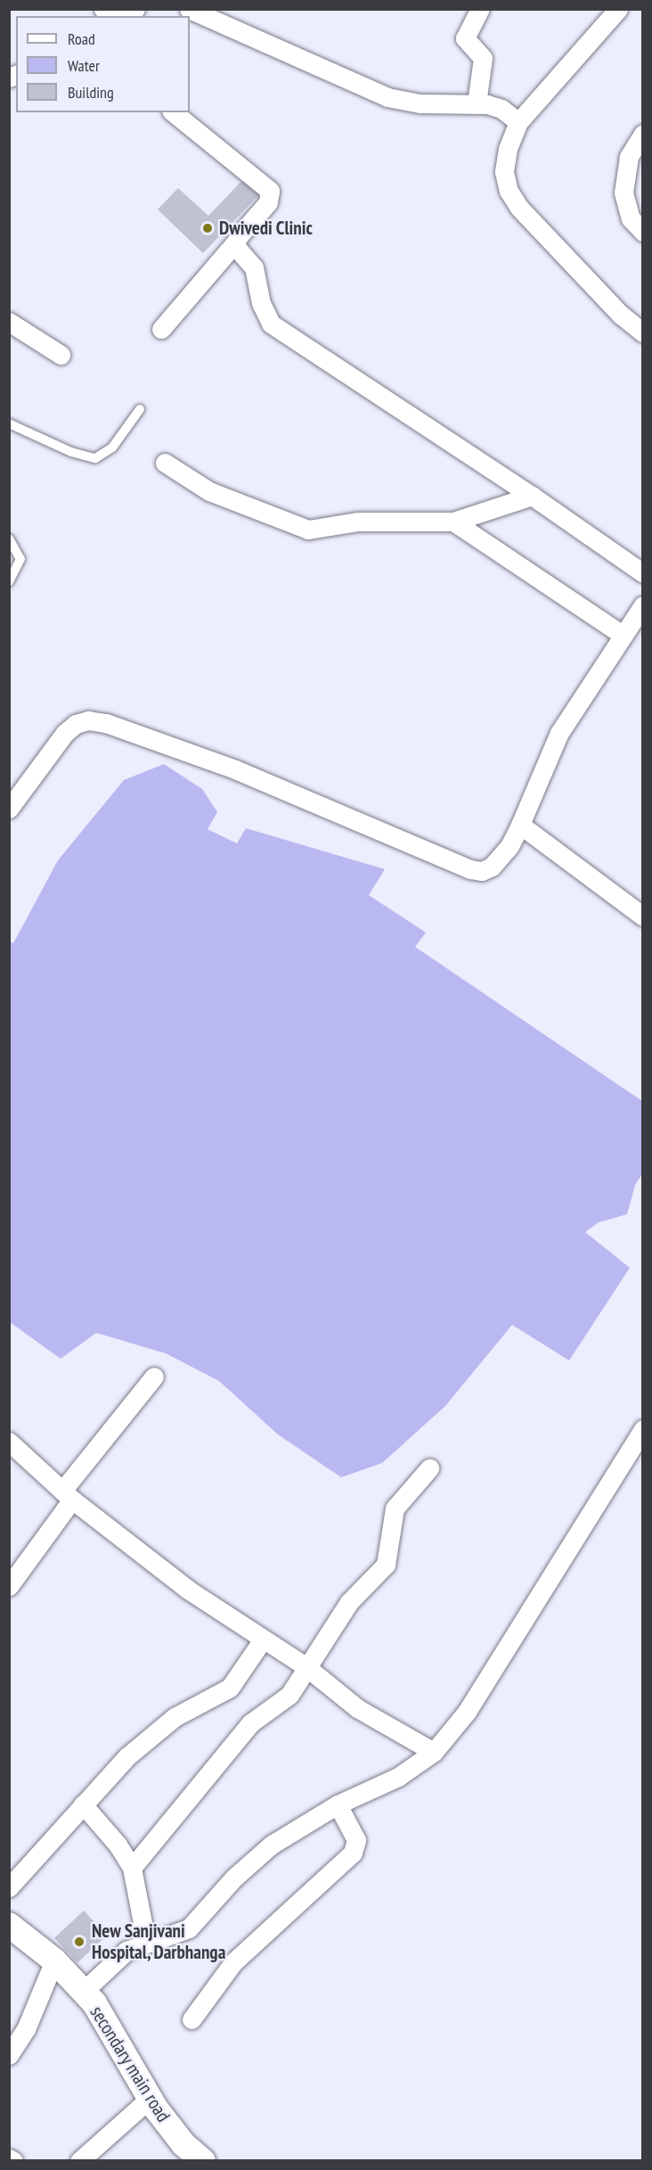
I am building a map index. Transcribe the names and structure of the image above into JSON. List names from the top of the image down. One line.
{"streets":{"main road":["secondary main road"]},"places":["Dwivedi Clinic","New Sanjivani Hospital, Darbhanga"],"legend":["Road","Water","Building"]}
